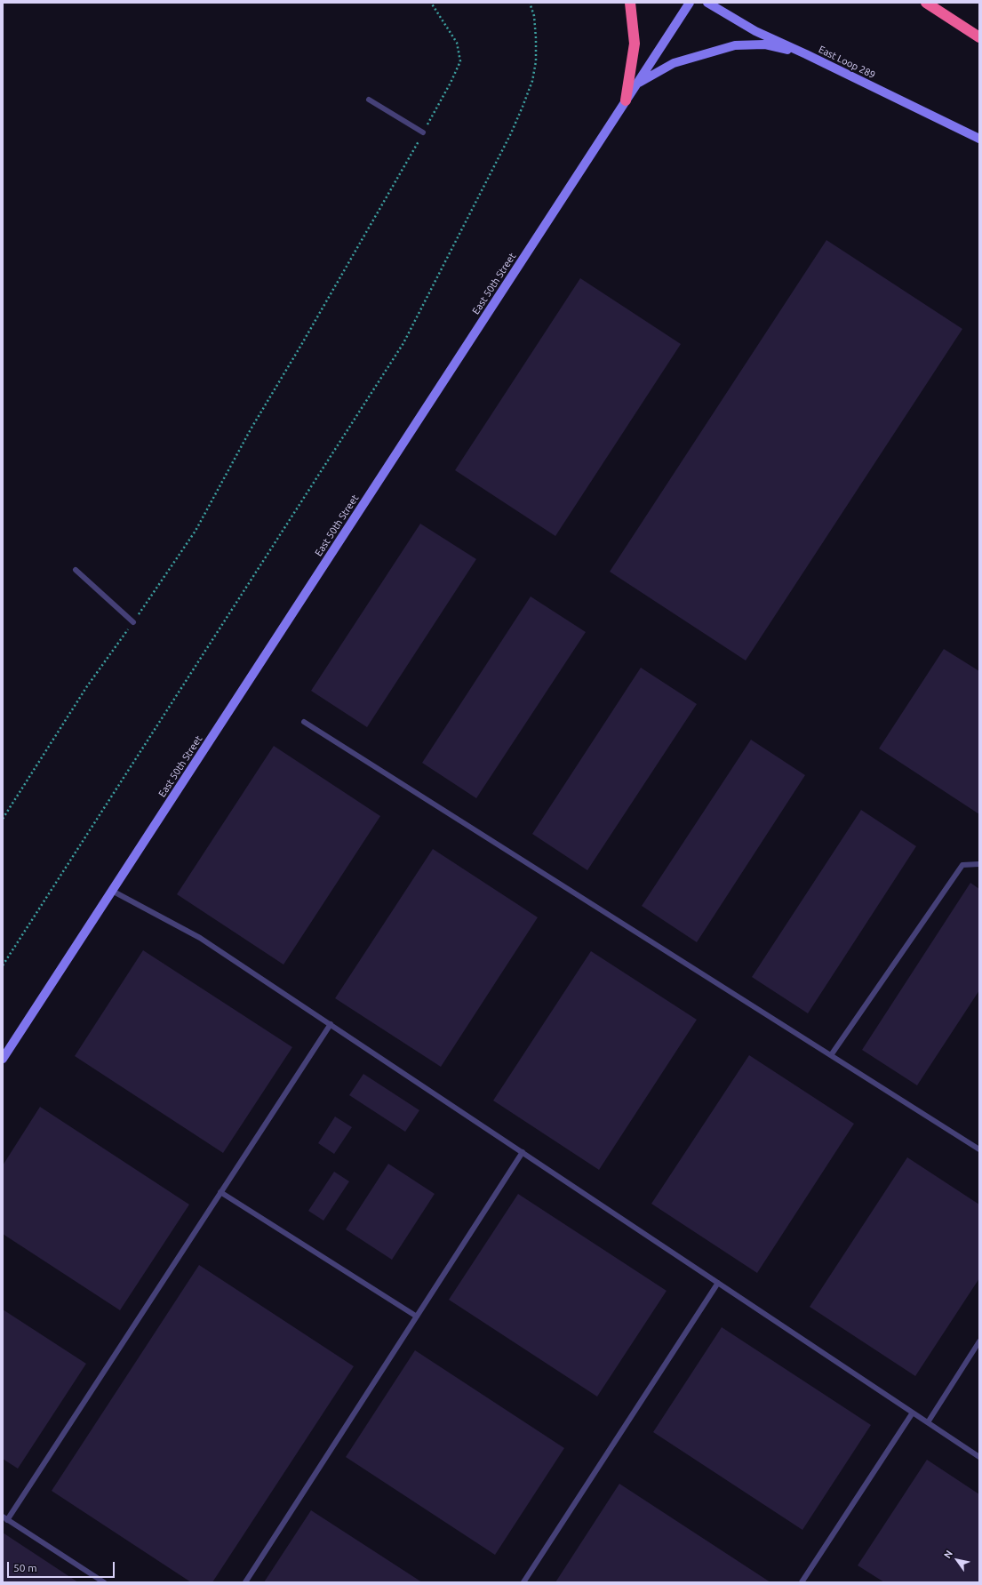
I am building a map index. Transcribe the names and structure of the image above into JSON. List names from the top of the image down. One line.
{"streets":{"main road":["East Loop 289","East 50th Street"]},"scale_bar":"50 m","north":"top left"}
